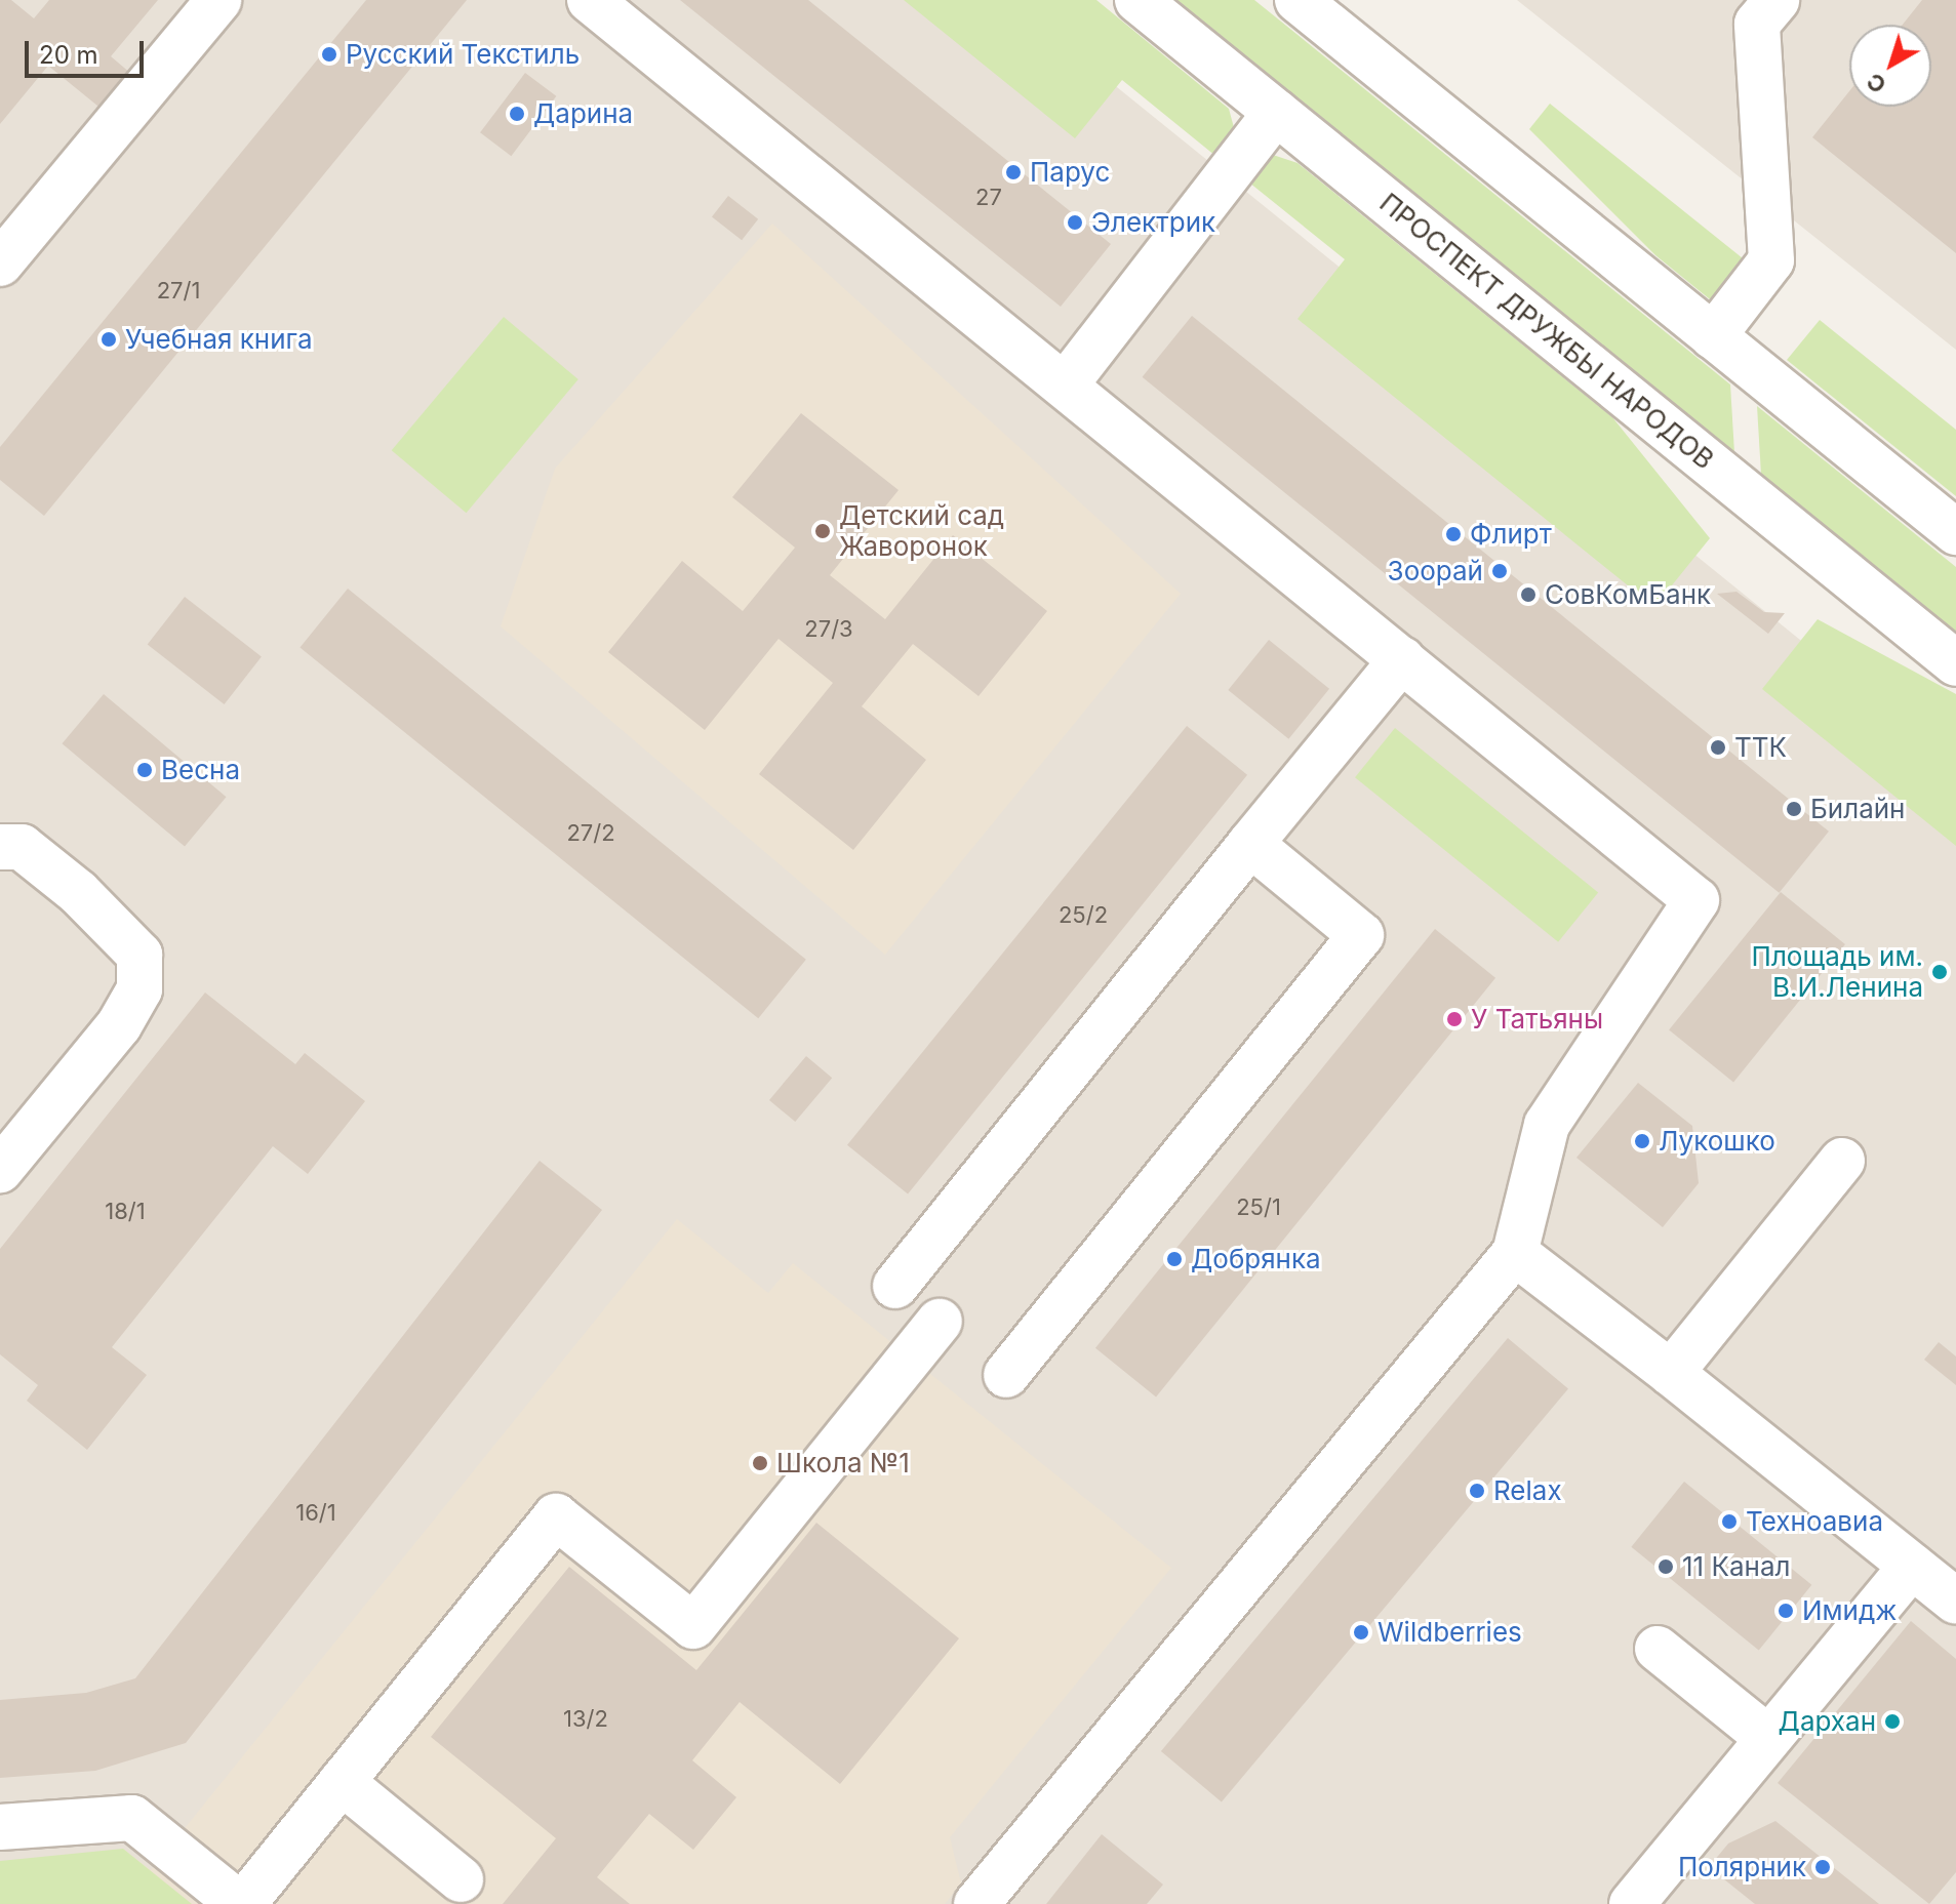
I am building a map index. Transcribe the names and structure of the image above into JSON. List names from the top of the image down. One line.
{"streets":{"street":["ПРОСПЕКТ ДРУЖБЫ НАРОДОВ"]},"places":["Русский Текстиль","Дарина","Парус","Электрик","Учебная книга","Детский сад Жаворонок","Флирт","Зоорай","СовКомБанк","ТТК","Весна","Билайн","Площадь им. В.И.Ленина","У Татьяны","Лукошко","Добрянка","Школа №1","Relax","Техноавиа","11 Канал","Имидж","Wildberries","Дархан","Полярник"],"house_numbers":["27","27/1","27/3","27/2","25/2","25/1","18/1","16/1","13/2"],"scale_bar":"20 m","north":"bottom left"}
